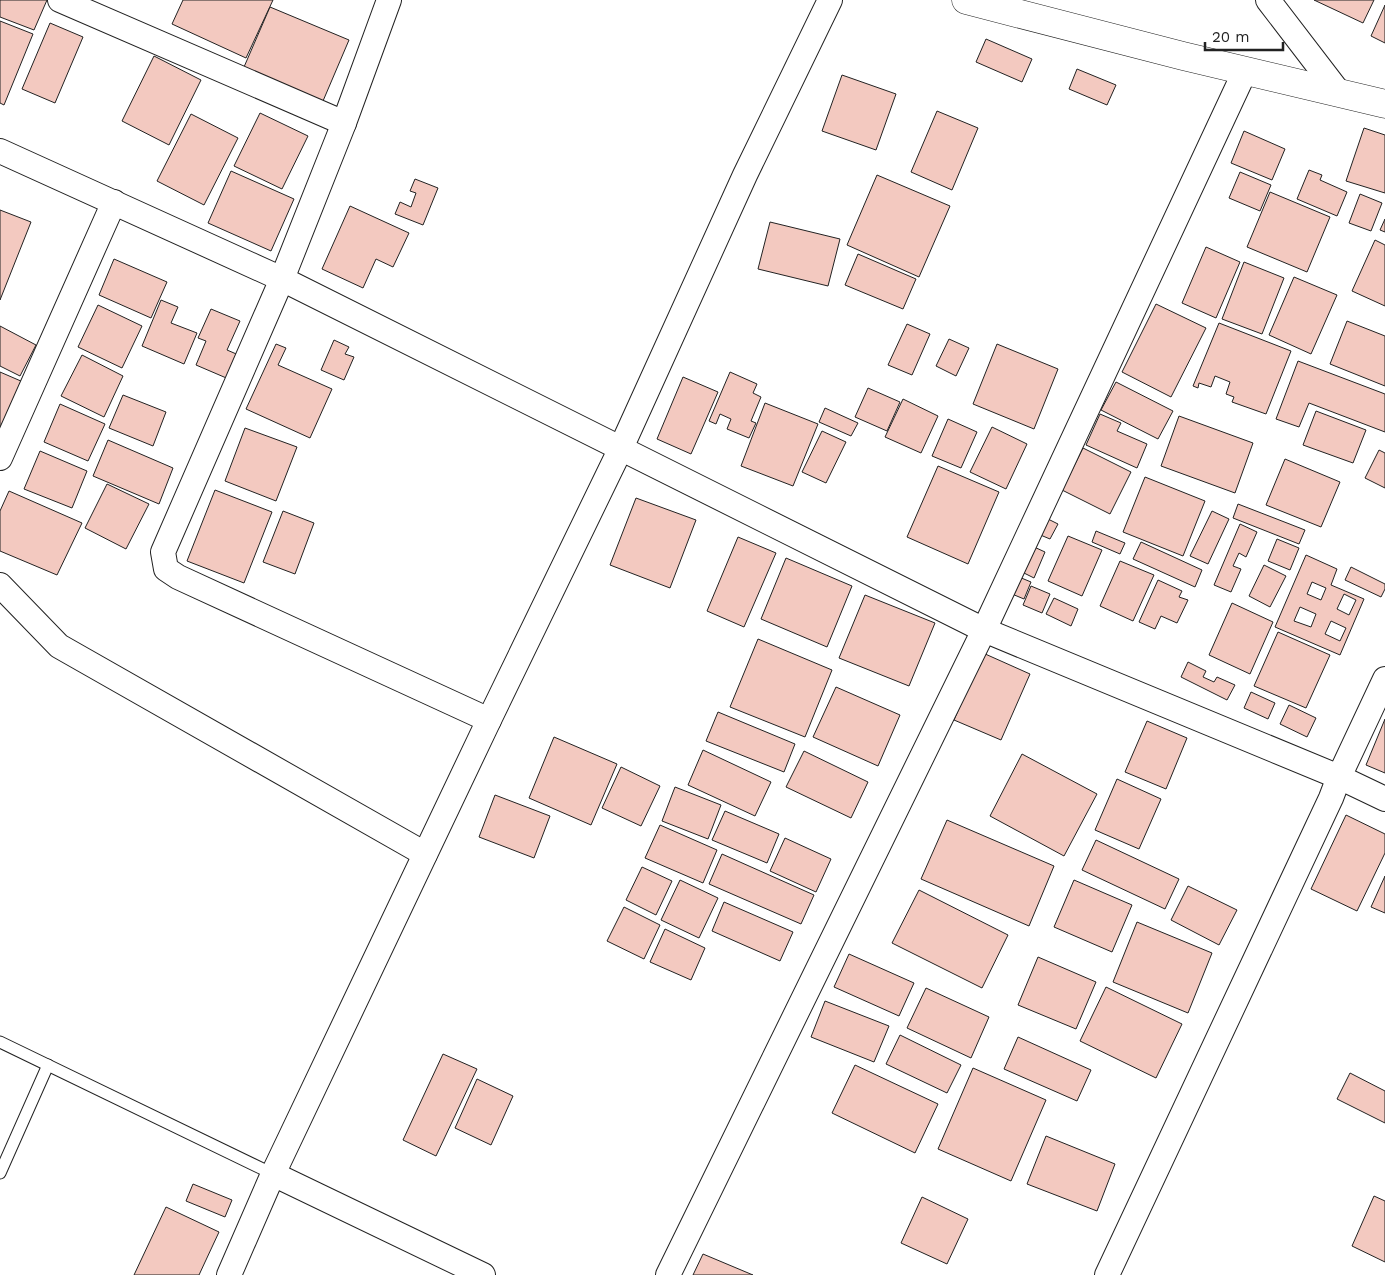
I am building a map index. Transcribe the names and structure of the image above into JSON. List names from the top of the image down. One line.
{"scale_bar":"20 m"}
